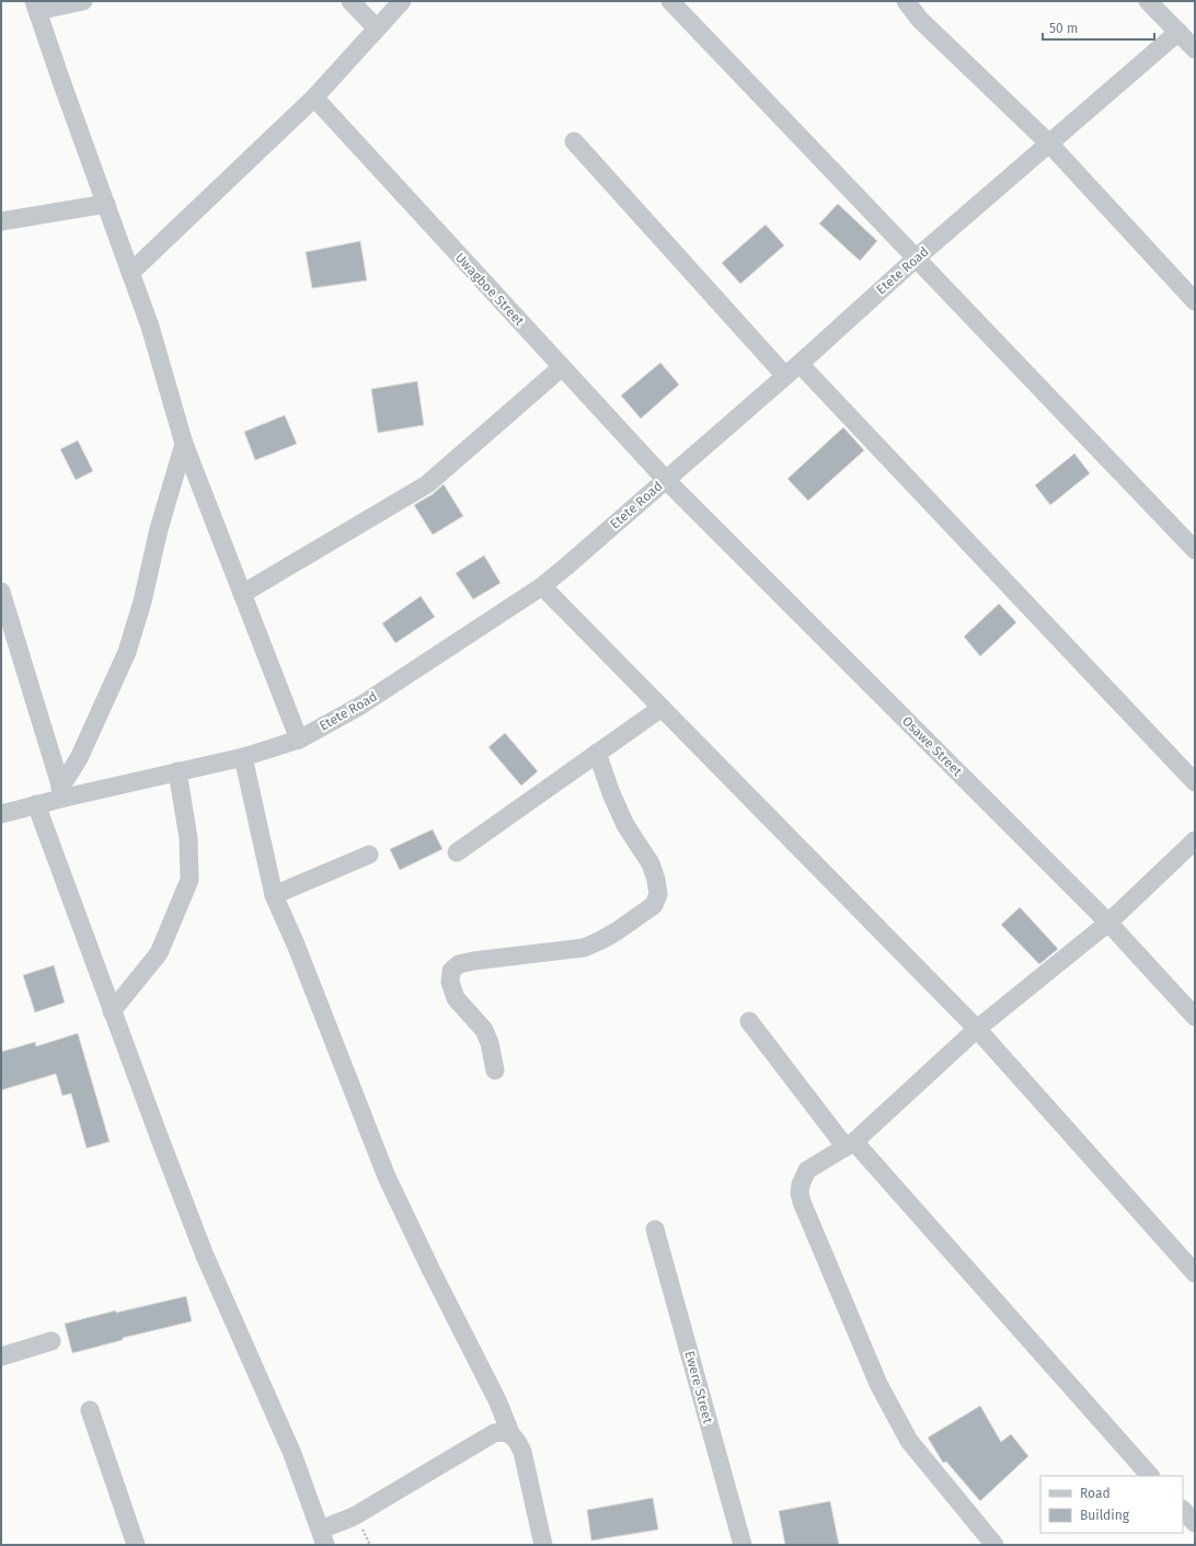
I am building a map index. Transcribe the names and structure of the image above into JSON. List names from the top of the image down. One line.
{"streets":{"street":["Etete Road","Uwagboe Street","Osawe Street","Ewere Street"]},"crossings":[["Etete Road","Uwagboe Street"],["Etete Road","Osawe Street"],["Uwagboe Street","Osawe Street"]],"legend":["Road","Building"],"scale_bar":"50 m"}
